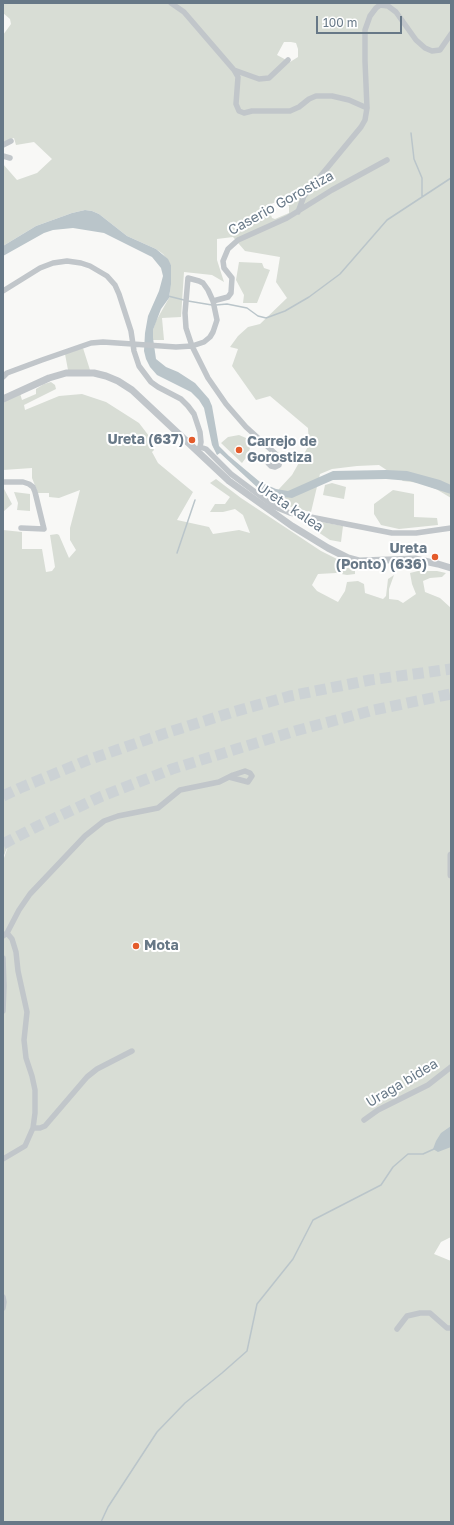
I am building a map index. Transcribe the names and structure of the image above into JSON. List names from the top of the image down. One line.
{"streets":{"street":["Caserio Gorostiza","Ureta kalea","Uraga bidea"]},"places":["Ureta (637)","Carrejo de Gorostiza","Ureta (Ponto) (636)","Mota"],"scale_bar":"100 m"}
